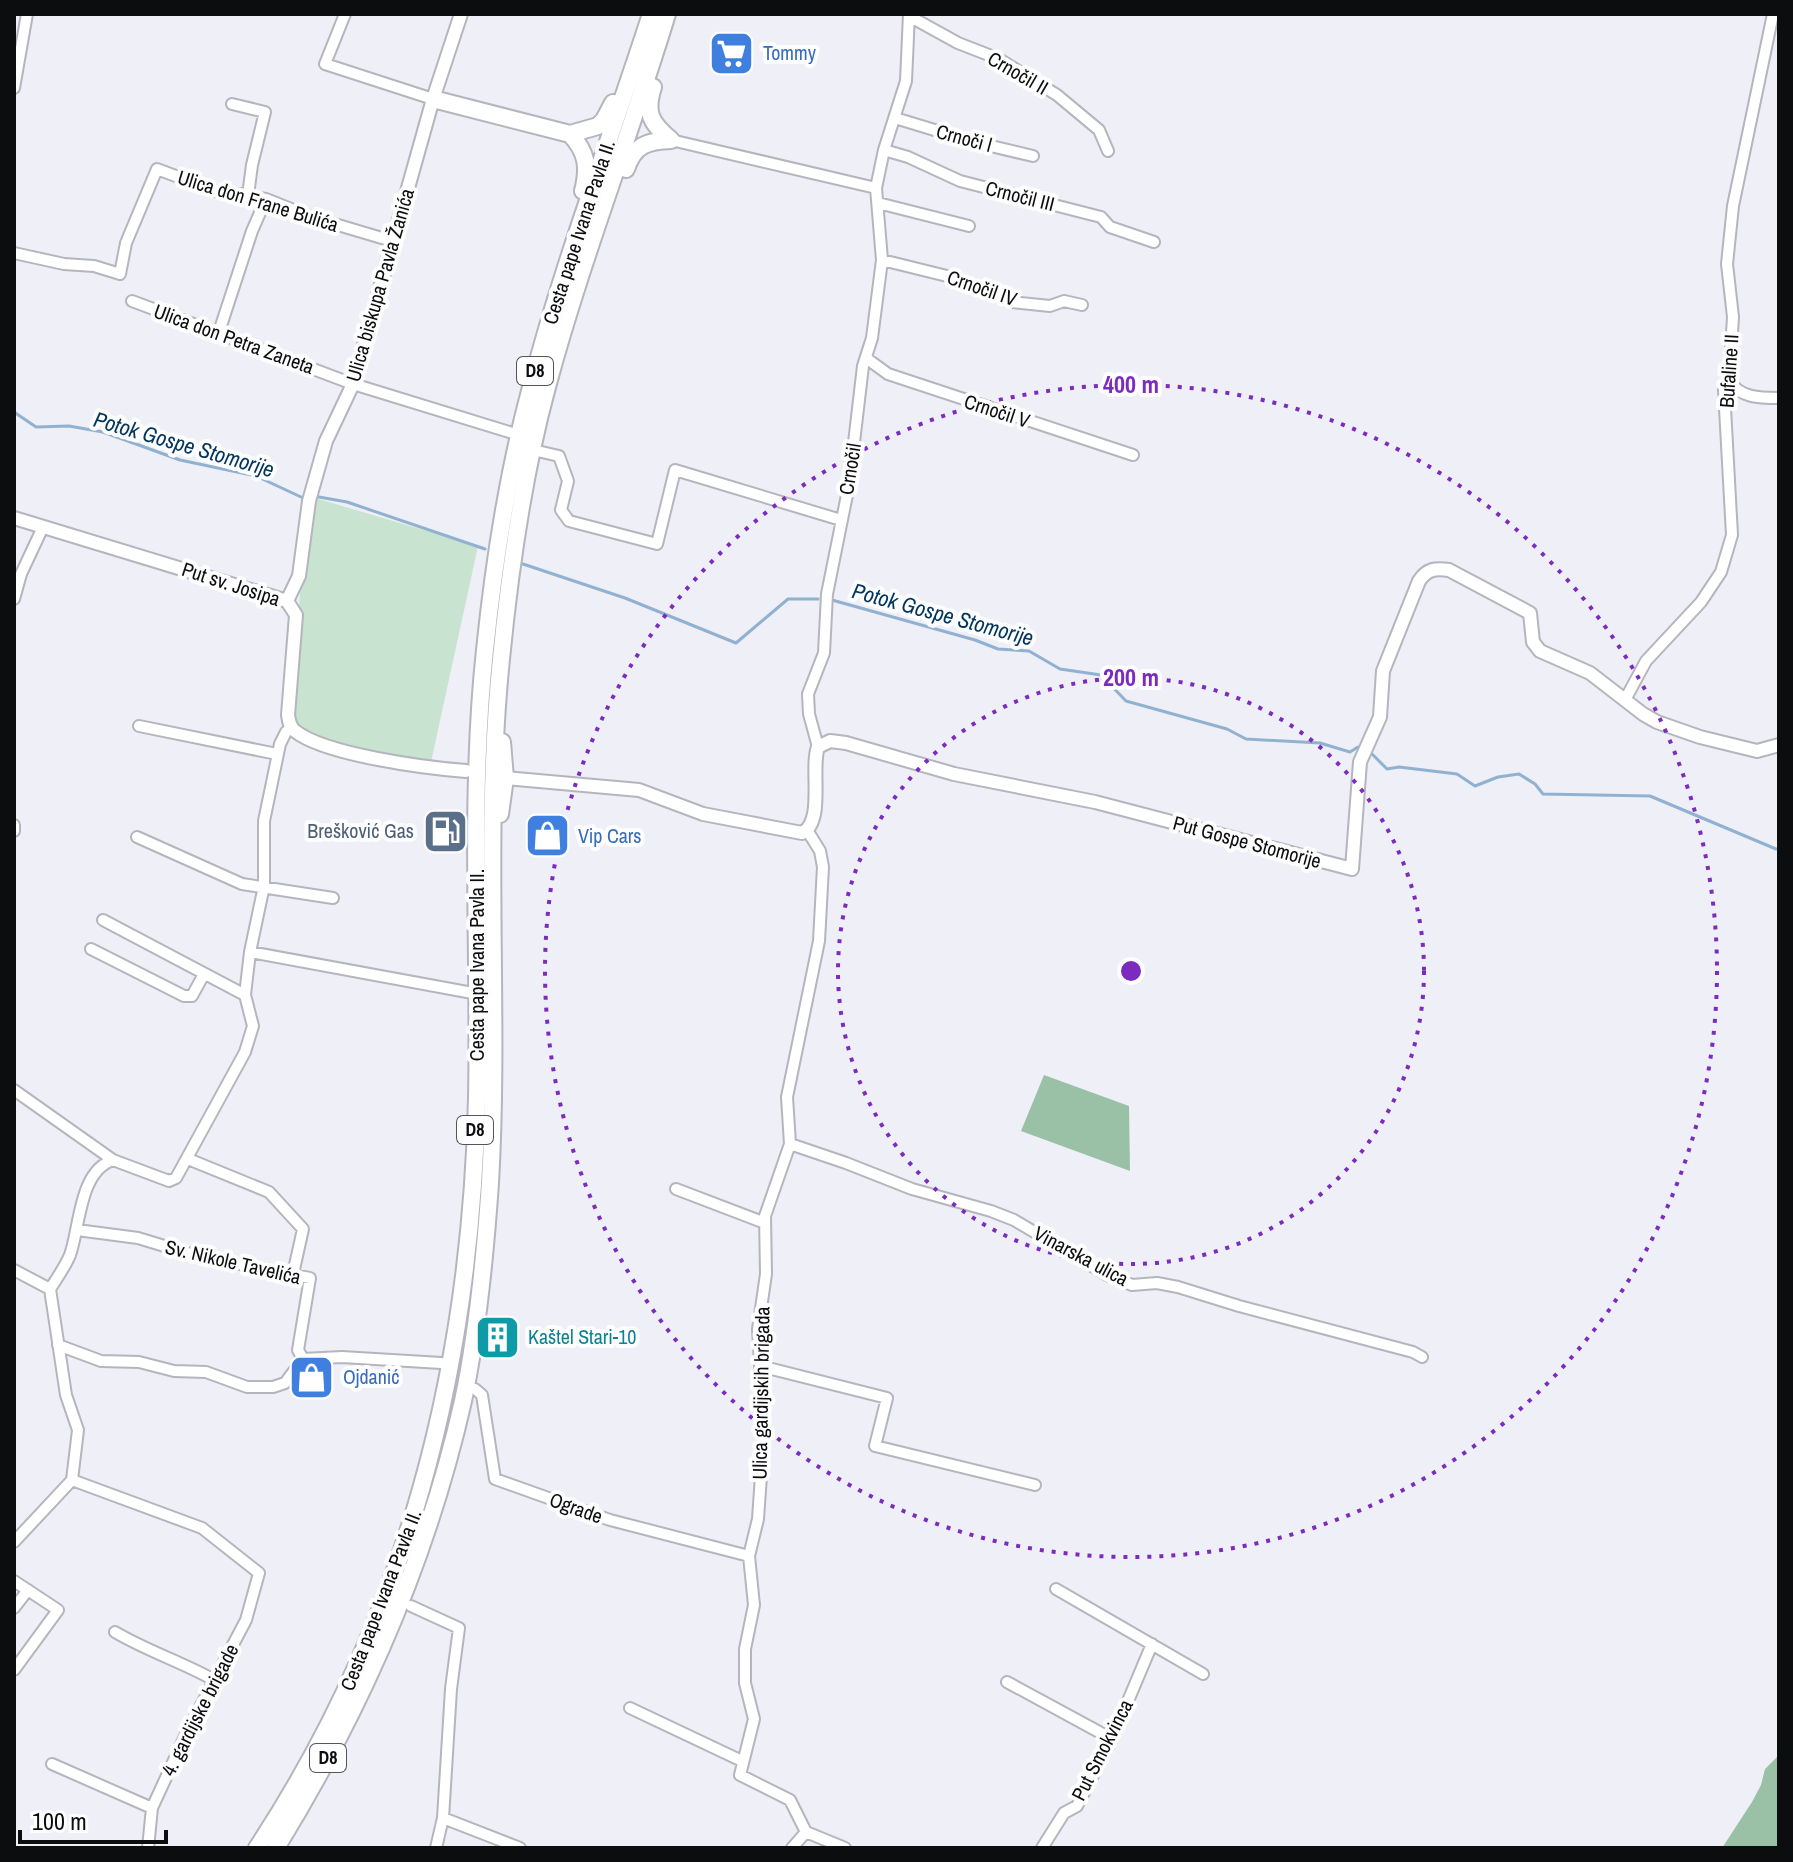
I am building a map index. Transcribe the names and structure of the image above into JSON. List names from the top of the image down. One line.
{"streets":{"main road":["Cesta pape Ivana Pavla II.","D8"],"street":["Crnočil II","Crnoči l","Crnočil III","Ulica don Frane Bulića","Ulica biskupa Pavla Žanića","Crnočil IV","Ulica don Petra Zaneta","Bufaline II","Crnočil V","Crnočil","Put sv. Josipa","Put Gospe Stomorije","Vinarska ulica","Sv. Nikole Tavelića","Ulica gardijskih brigada","Ograde","4. gardijske brigade","Put Smokvinca"]},"crossings":[["Ulica don Frane Bulića","Ulica biskupa Pavla Žanića"],["Cesta pape Ivana Pavla II.","Ulica don Petra Zaneta"],["Ulica biskupa Pavla Žanića","Ulica don Petra Zaneta"],["Ulica biskupa Pavla Žanića","Put sv. Josipa"],["Crnočil IV","Crnočil"],["Bufaline II","Put Gospe Stomorije"],["Crnočil V","Crnočil"],["Crnočil","Put Gospe Stomorije"],["Vinarska ulica","Ulica gardijskih brigada"],["Ulica gardijskih brigada","Ograde"]],"water":["Potok Gospe Stomorije"],"places":{"supermarket":["Tommy"],"fuel station":["Brešković Gas"],"shop":["Vip Cars","Ojdanić"],"building":["Kaštel Stari-10"]},"scale_bar":"100 m","rings":["400 m","200 m"]}
